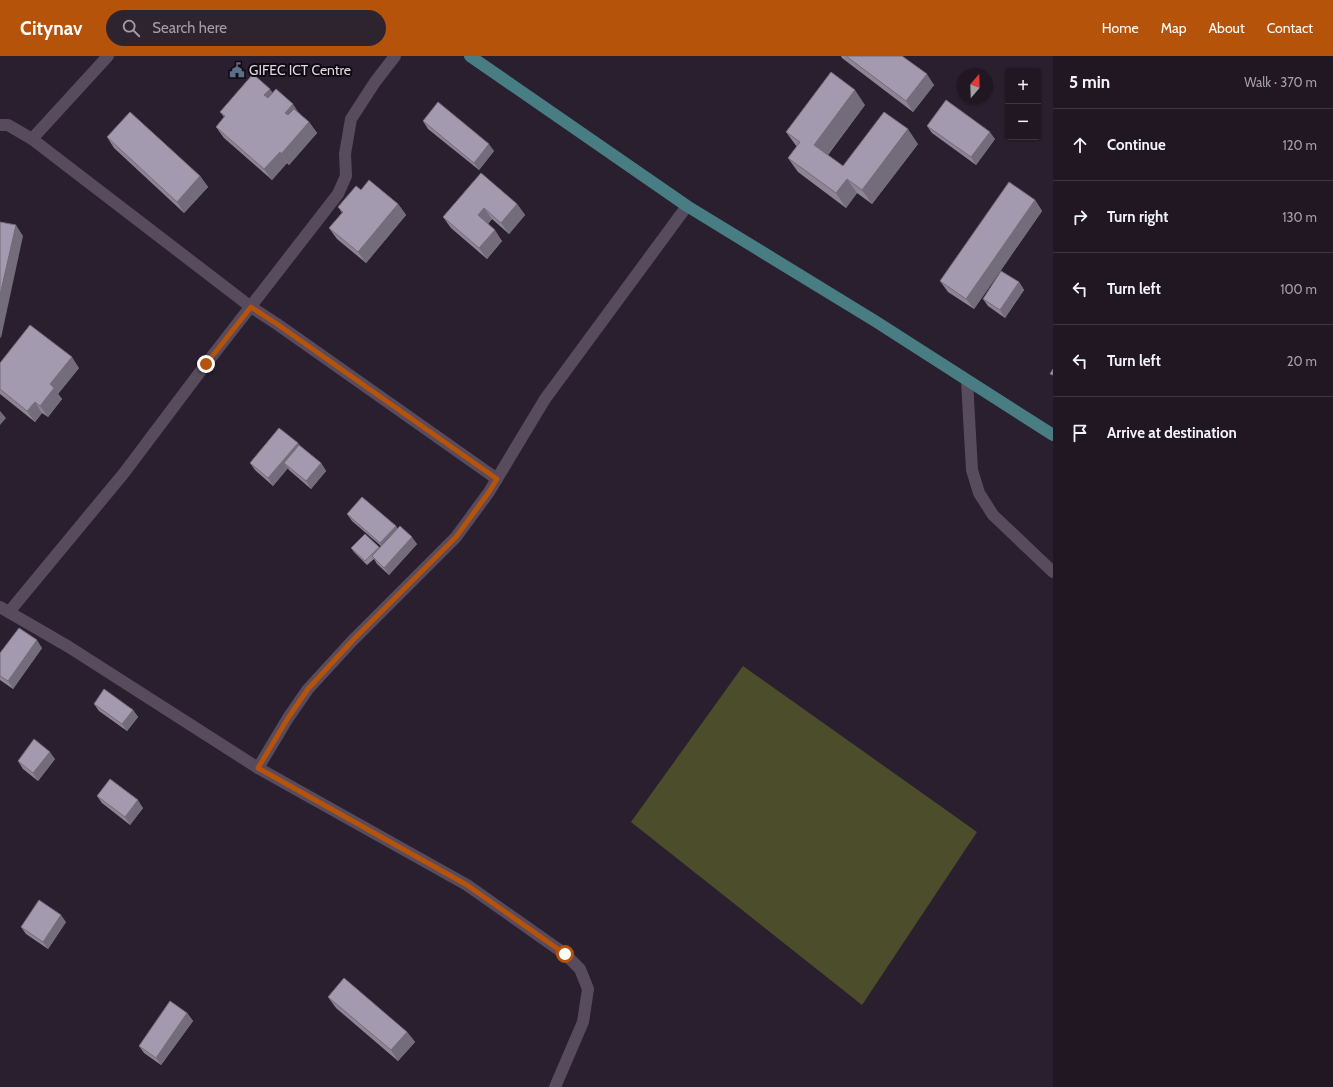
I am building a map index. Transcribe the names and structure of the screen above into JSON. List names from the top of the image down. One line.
{"places":{"public building":["GIFEC ICT Centre"]},"north":"top","page":{"header":"Citynav","search":"Search here","nav":["Home","Map","About","Contact"],"heading":["5 min","Walk · 370 m"],"map_buttons":["+","−"],"list":[["Continue","120 m"],["Turn right","130 m"],["Turn left","100 m"],["Turn left","20 m"],"Arrive at destination"]}}
